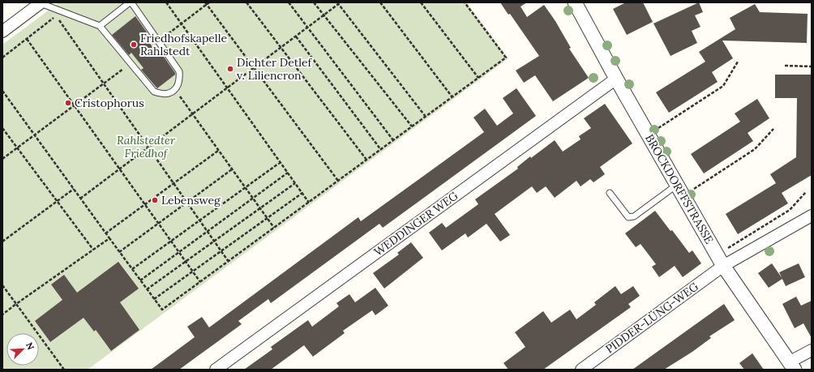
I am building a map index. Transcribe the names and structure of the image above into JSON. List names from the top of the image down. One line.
{"streets":{"street":["BROCKDORFFSTRASSE","WEDDINGER WEG","PIDDER-LÜNG-WEG"]},"crossings":[["BROCKDORFFSTRASSE","WEDDINGER WEG"],["BROCKDORFFSTRASSE","PIDDER-LÜNG-WEG"]],"parks":["Rahlstedter Friedhof"],"places":["Friedhofskapelle Rahlstedt","Dichter Detlef v. Liliencron","Cristophorus","Lebensweg"],"north":"top right"}
